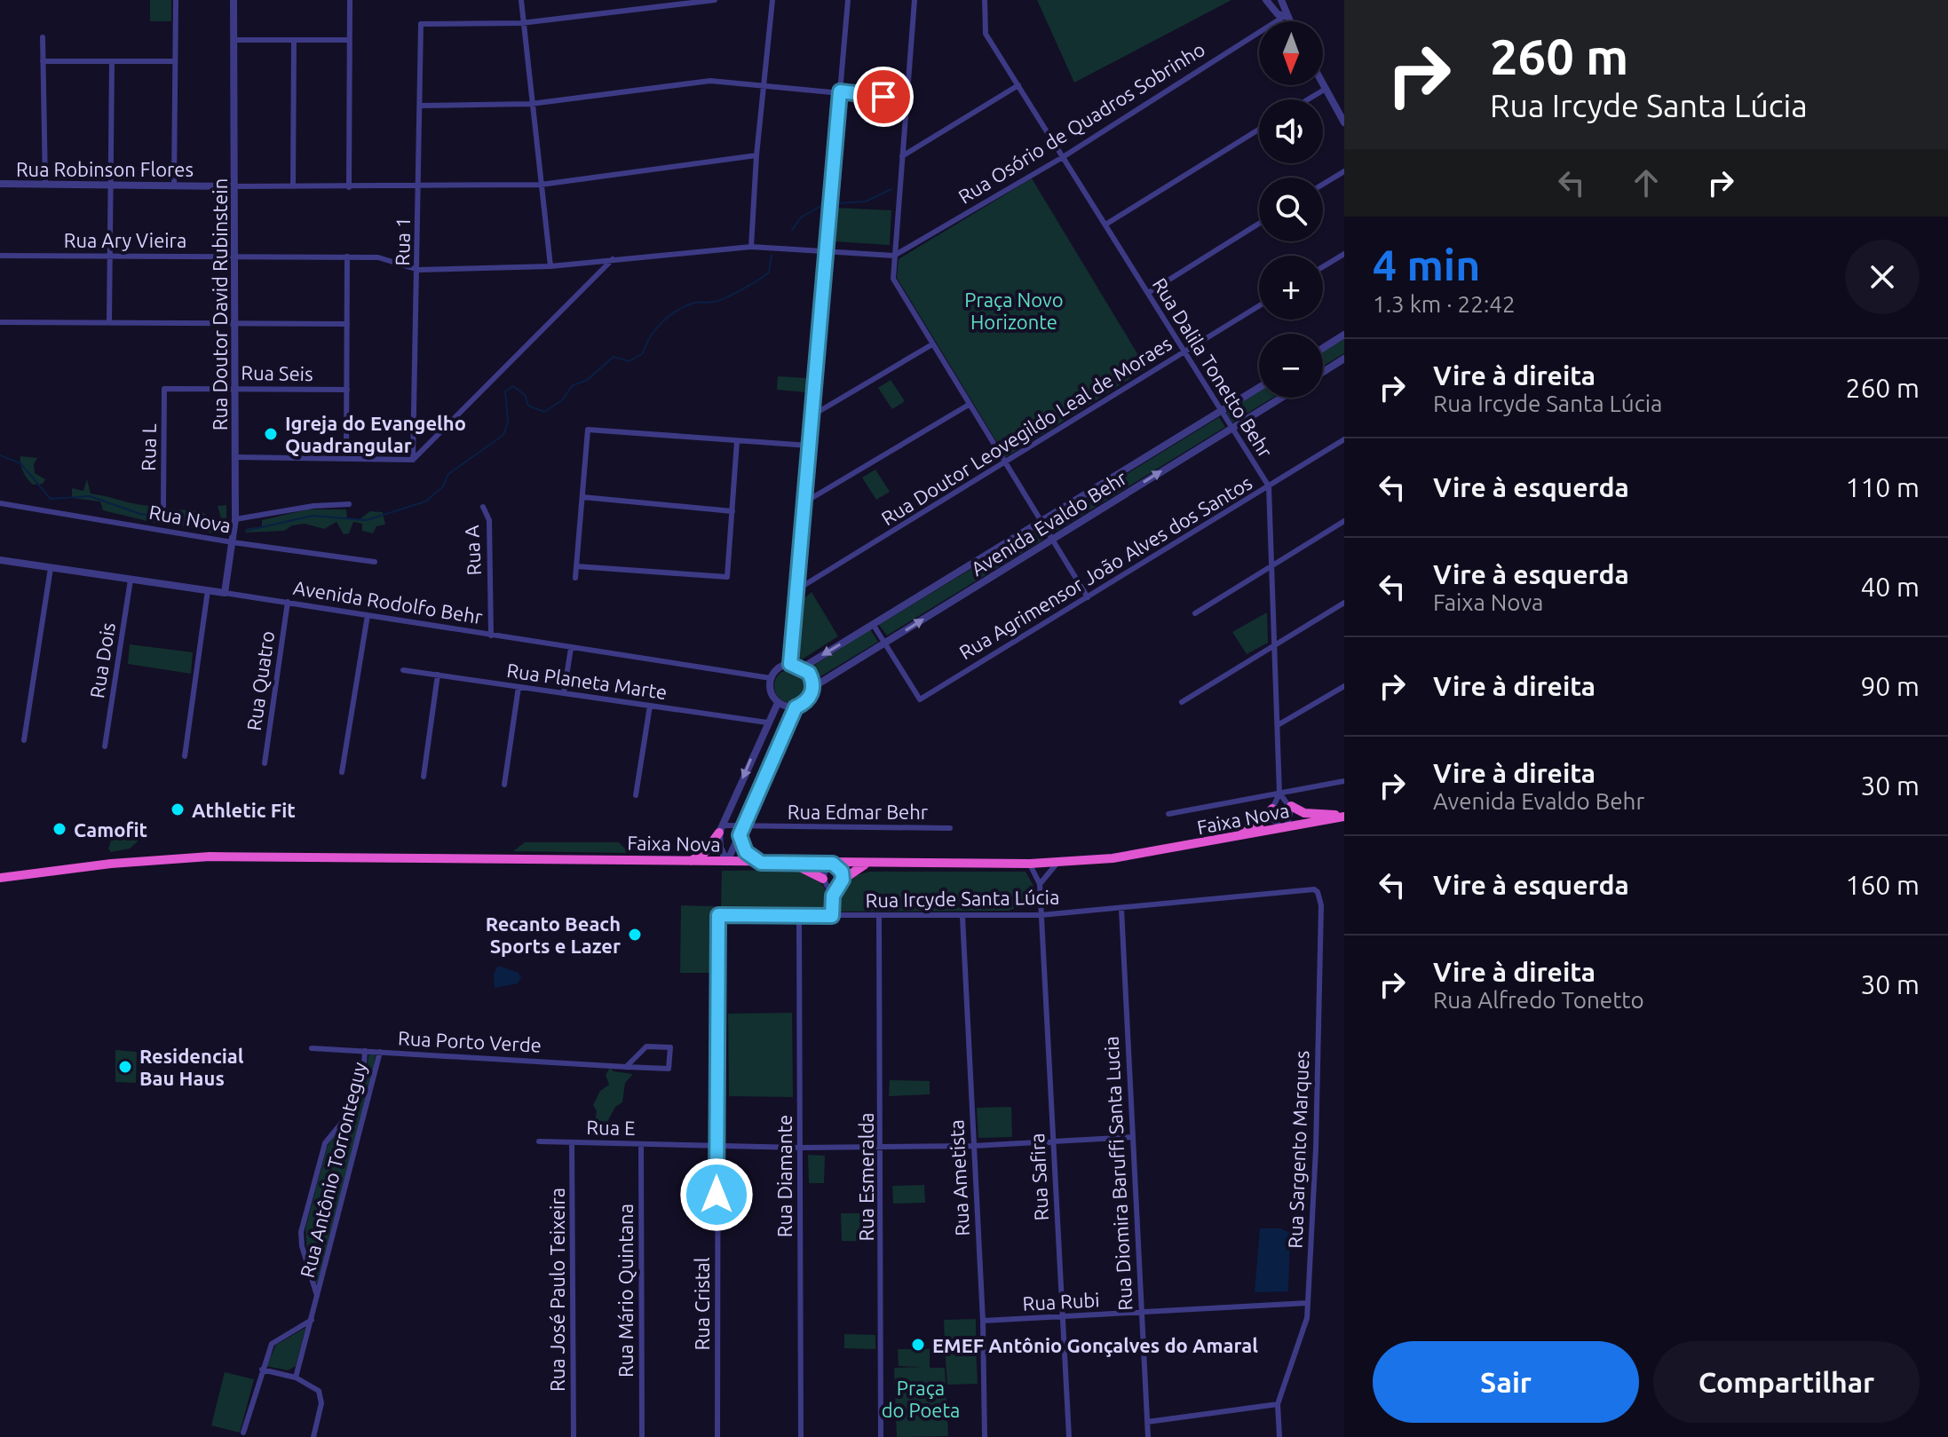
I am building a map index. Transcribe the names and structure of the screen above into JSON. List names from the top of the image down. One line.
{"streets":{"highway":["Faixa Nova"],"street":["Rua Osório de Quadros Sobrinho","Rua Robinson Flores","Rua Ary Vieira","Rua 1","Rua Doutor David Rubinstein","Rua Dalila Tonetto Behr","Rua Seis","Rua Doutor Leovegildo Leal de Moraes","Rua L","Rua Nova","Avenida Evaldo Behr","Rua A","Rua Agrimensor João Alves dos Santos","Avenida Rodolfo Behr","Rua Dois","Rua Quatro","Rua Planeta Marte","Rua Edmar Behr","Rua Ircyde Santa Lúcia","Rua Porto Verde","Rua E","Rua Sargento Marques","Rua Antônio Torronteguy","Rua Diomira Baruffi Santa Lucia","Rua Diamante","Rua Esmeralda","Rua Safira","Rua Ametista","Rua José Paulo Teixeira","Rua Mário Quintana","Rua Rubi","Rua Cristal"]},"crossings":[["Rua Osório de Quadros Sobrinho","Rua Ary Vieira"],["Rua Osório de Quadros Sobrinho","Rua Dalila Tonetto Behr"],["Rua Robinson Flores","Rua 1"],["Rua Robinson Flores","Rua Doutor David Rubinstein"],["Rua Ary Vieira","Rua 1"],["Rua Ary Vieira","Rua Doutor David Rubinstein"],["Rua Doutor David Rubinstein","Rua Seis"],["Rua Doutor David Rubinstein","Rua Nova"],["Rua Doutor David Rubinstein","Avenida Rodolfo Behr"],["Rua Dalila Tonetto Behr","Rua Doutor Leovegildo Leal de Moraes"],["Rua Dalila Tonetto Behr","Avenida Evaldo Behr"],["Rua Dalila Tonetto Behr","Rua Agrimensor João Alves dos Santos"],["Rua Seis","Rua L"],["Avenida Evaldo Behr","Rua Agrimensor João Alves dos Santos"],["Avenida Evaldo Behr","Avenida Rodolfo Behr"],["Rua A","Avenida Rodolfo Behr"],["Avenida Rodolfo Behr","Rua Dois"],["Avenida Rodolfo Behr","Rua Quatro"],["Rua Ircyde Santa Lúcia","Rua Sargento Marques"],["Rua Ircyde Santa Lúcia","Rua Diomira Baruffi Santa Lucia"],["Rua Ircyde Santa Lúcia","Rua Diamante"],["Rua Ircyde Santa Lúcia","Rua Esmeralda"],["Rua Ircyde Santa Lúcia","Rua Safira"],["Rua Ircyde Santa Lúcia","Rua Ametista"],["Rua Ircyde Santa Lúcia","Rua Cristal"],["Rua Porto Verde","Rua Antônio Torronteguy"],["Rua E","Rua Diomira Baruffi Santa Lucia"],["Rua E","Rua Diamante"],["Rua E","Rua Esmeralda"],["Rua E","Rua Safira"],["Rua E","Rua Ametista"],["Rua E","Rua José Paulo Teixeira"],["Rua E","Rua Mário Quintana"],["Rua E","Rua Cristal"],["Rua Sargento Marques","Rua Rubi"],["Rua Diomira Baruffi Santa Lucia","Rua Rubi"],["Rua Safira","Rua Rubi"],["Rua Ametista","Rua Rubi"]],"parks":["Praça Novo Horizonte","Praça do Poeta"],"places":["Igreja do Evangelho Quadrangular","Athletic Fit","Camofit","Recanto Beach Sports e Lazer","Residencial Bau Haus","EMEF Antônio Gonçalves do Amaral"],"north":"bottom","page":{"turn":["260 m","Rua Ircyde Santa Lúcia"],"map_buttons":["+","−"],"heading":["4 min","1.3 km · 22:42"],"list":[{"name":"Vire à direita","note":"Rua Ircyde Santa Lúcia","value":"260 m"},{"name":"Vire à esquerda","value":"110 m"},{"name":"Vire à esquerda","note":"Faixa Nova","value":"40 m"},{"name":"Vire à direita","value":"90 m"},{"name":"Vire à direita","note":"Avenida Evaldo Behr","value":"30 m"},{"name":"Vire à esquerda","value":"160 m"},{"name":"Vire à direita","note":"Rua Alfredo Tonetto","value":"30 m"}],"buttons":["Sair","Compartilhar"]}}
